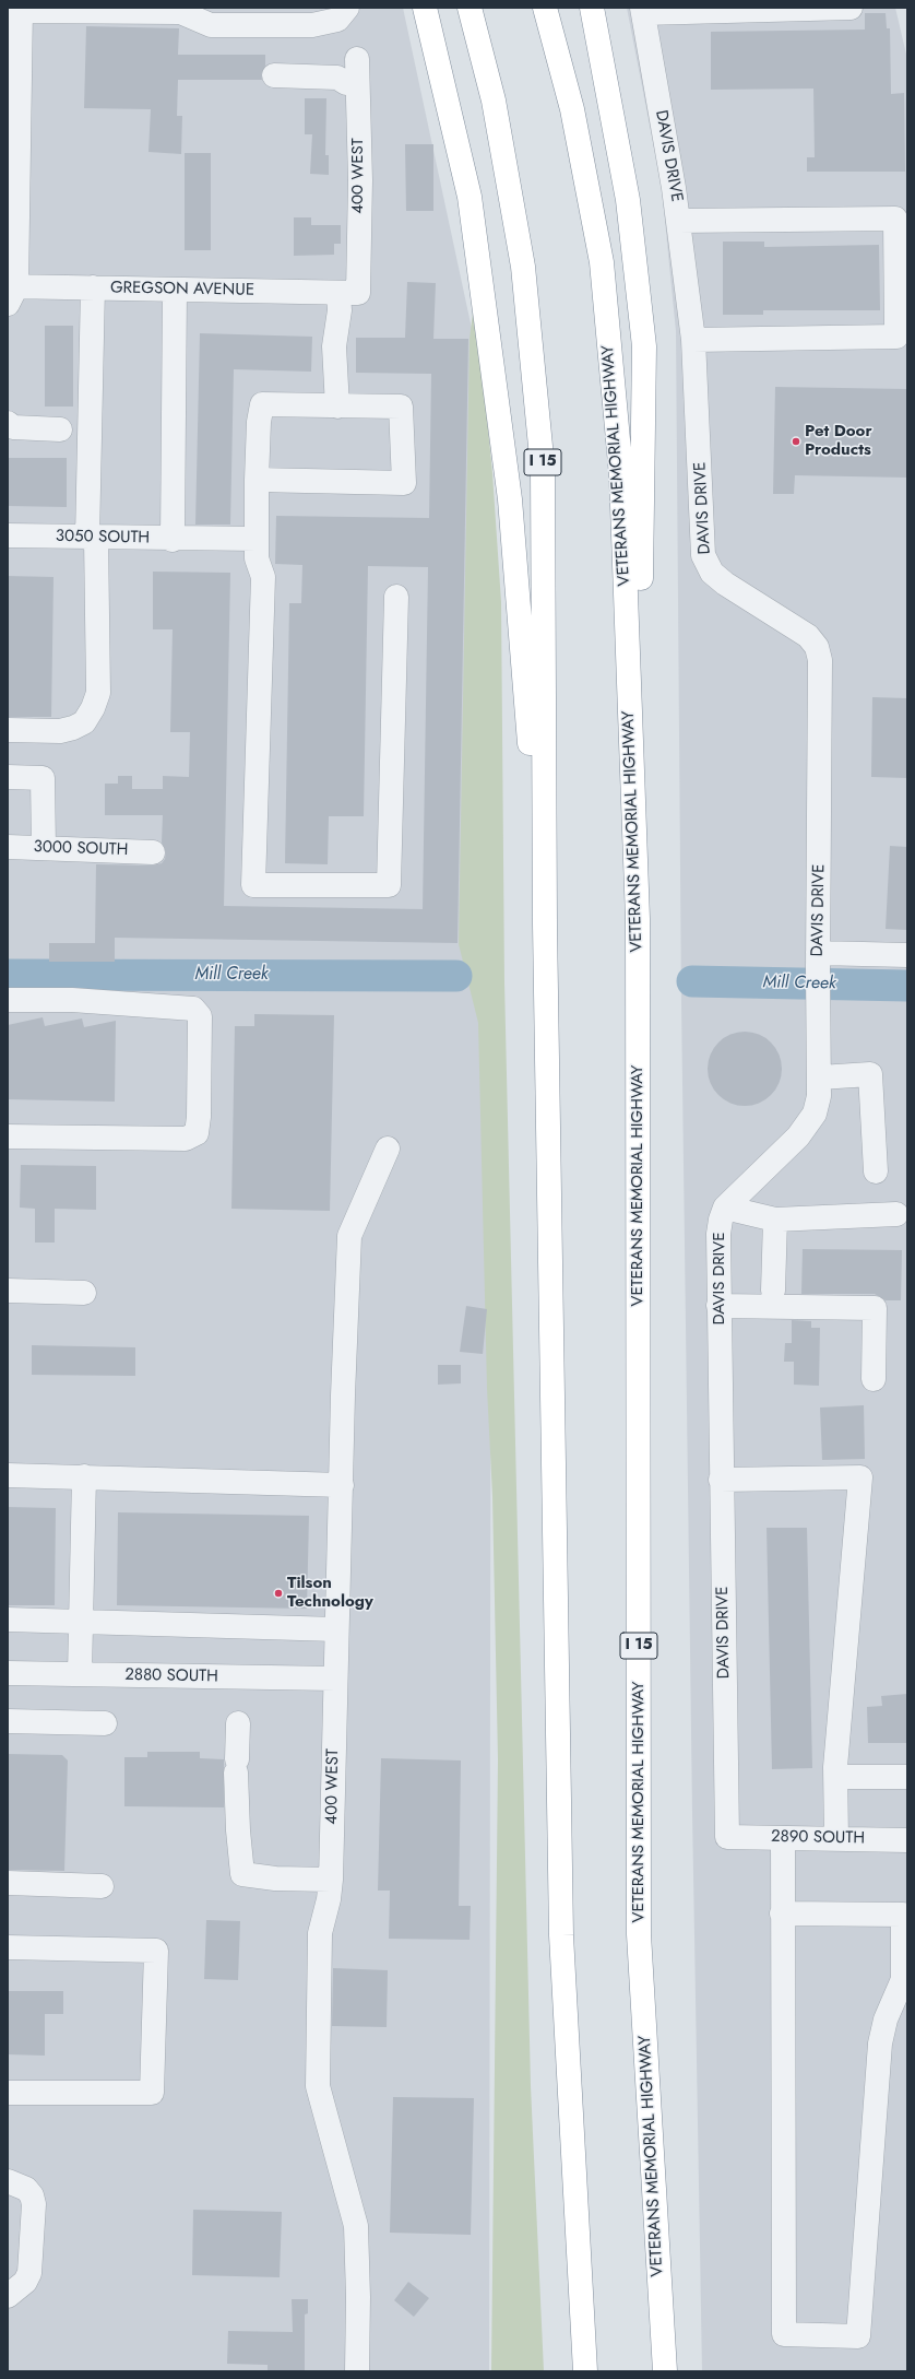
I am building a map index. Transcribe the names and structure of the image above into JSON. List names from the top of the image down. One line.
{"streets":{"highway":["I 15","VETERANS MEMORIAL HIGHWAY"],"street":["DAVIS DRIVE","400 WEST","GREGSON AVENUE","3050 SOUTH","3000 SOUTH","2880 SOUTH","2890 SOUTH"]},"crossings":[["DAVIS DRIVE","2890 SOUTH"],["400 WEST","GREGSON AVENUE"],["400 WEST","2880 SOUTH"]],"water":["Mill Creek"],"places":["Pet Door Products","Tilson Technology"]}
